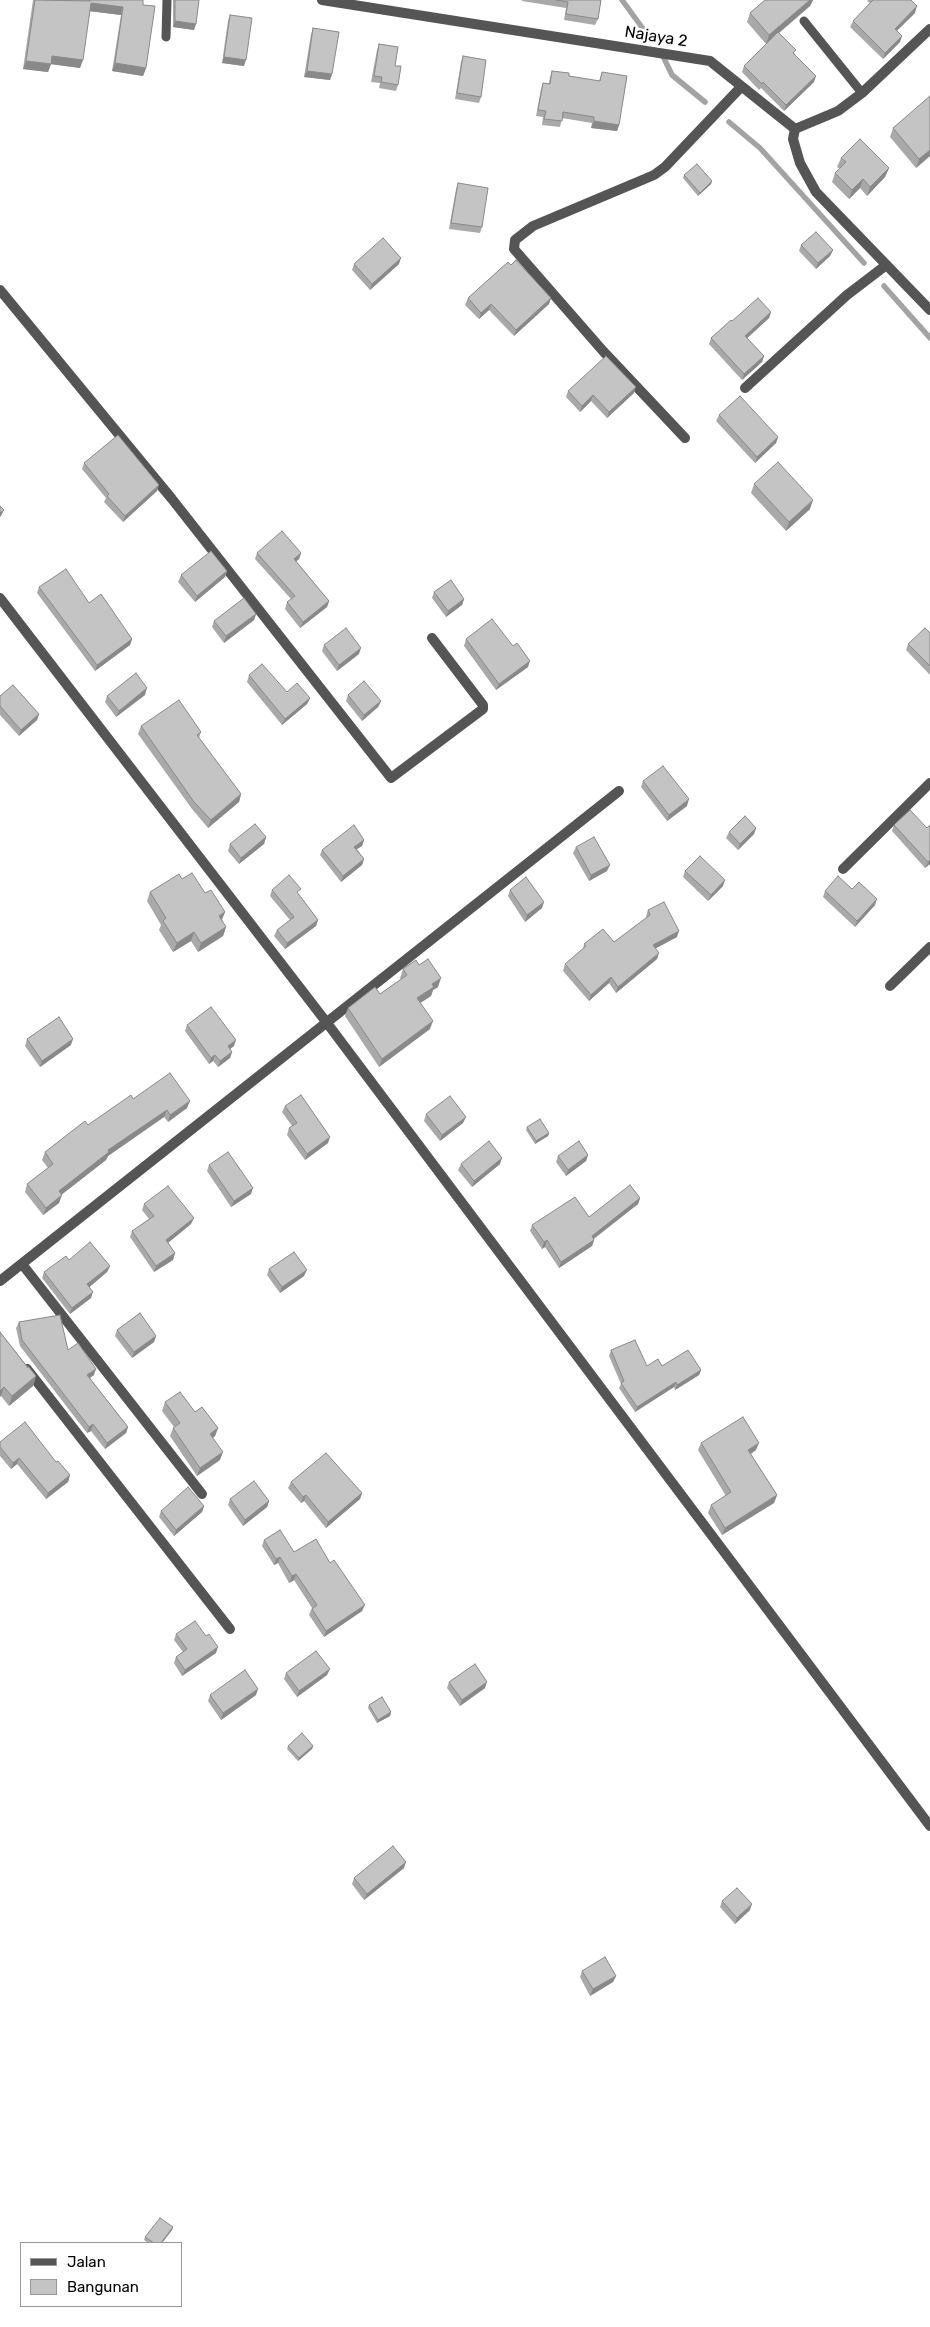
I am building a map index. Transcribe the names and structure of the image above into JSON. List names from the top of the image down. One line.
{"streets":{"street":["Najaya 2"]},"legend":["Jalan","Bangunan"]}
